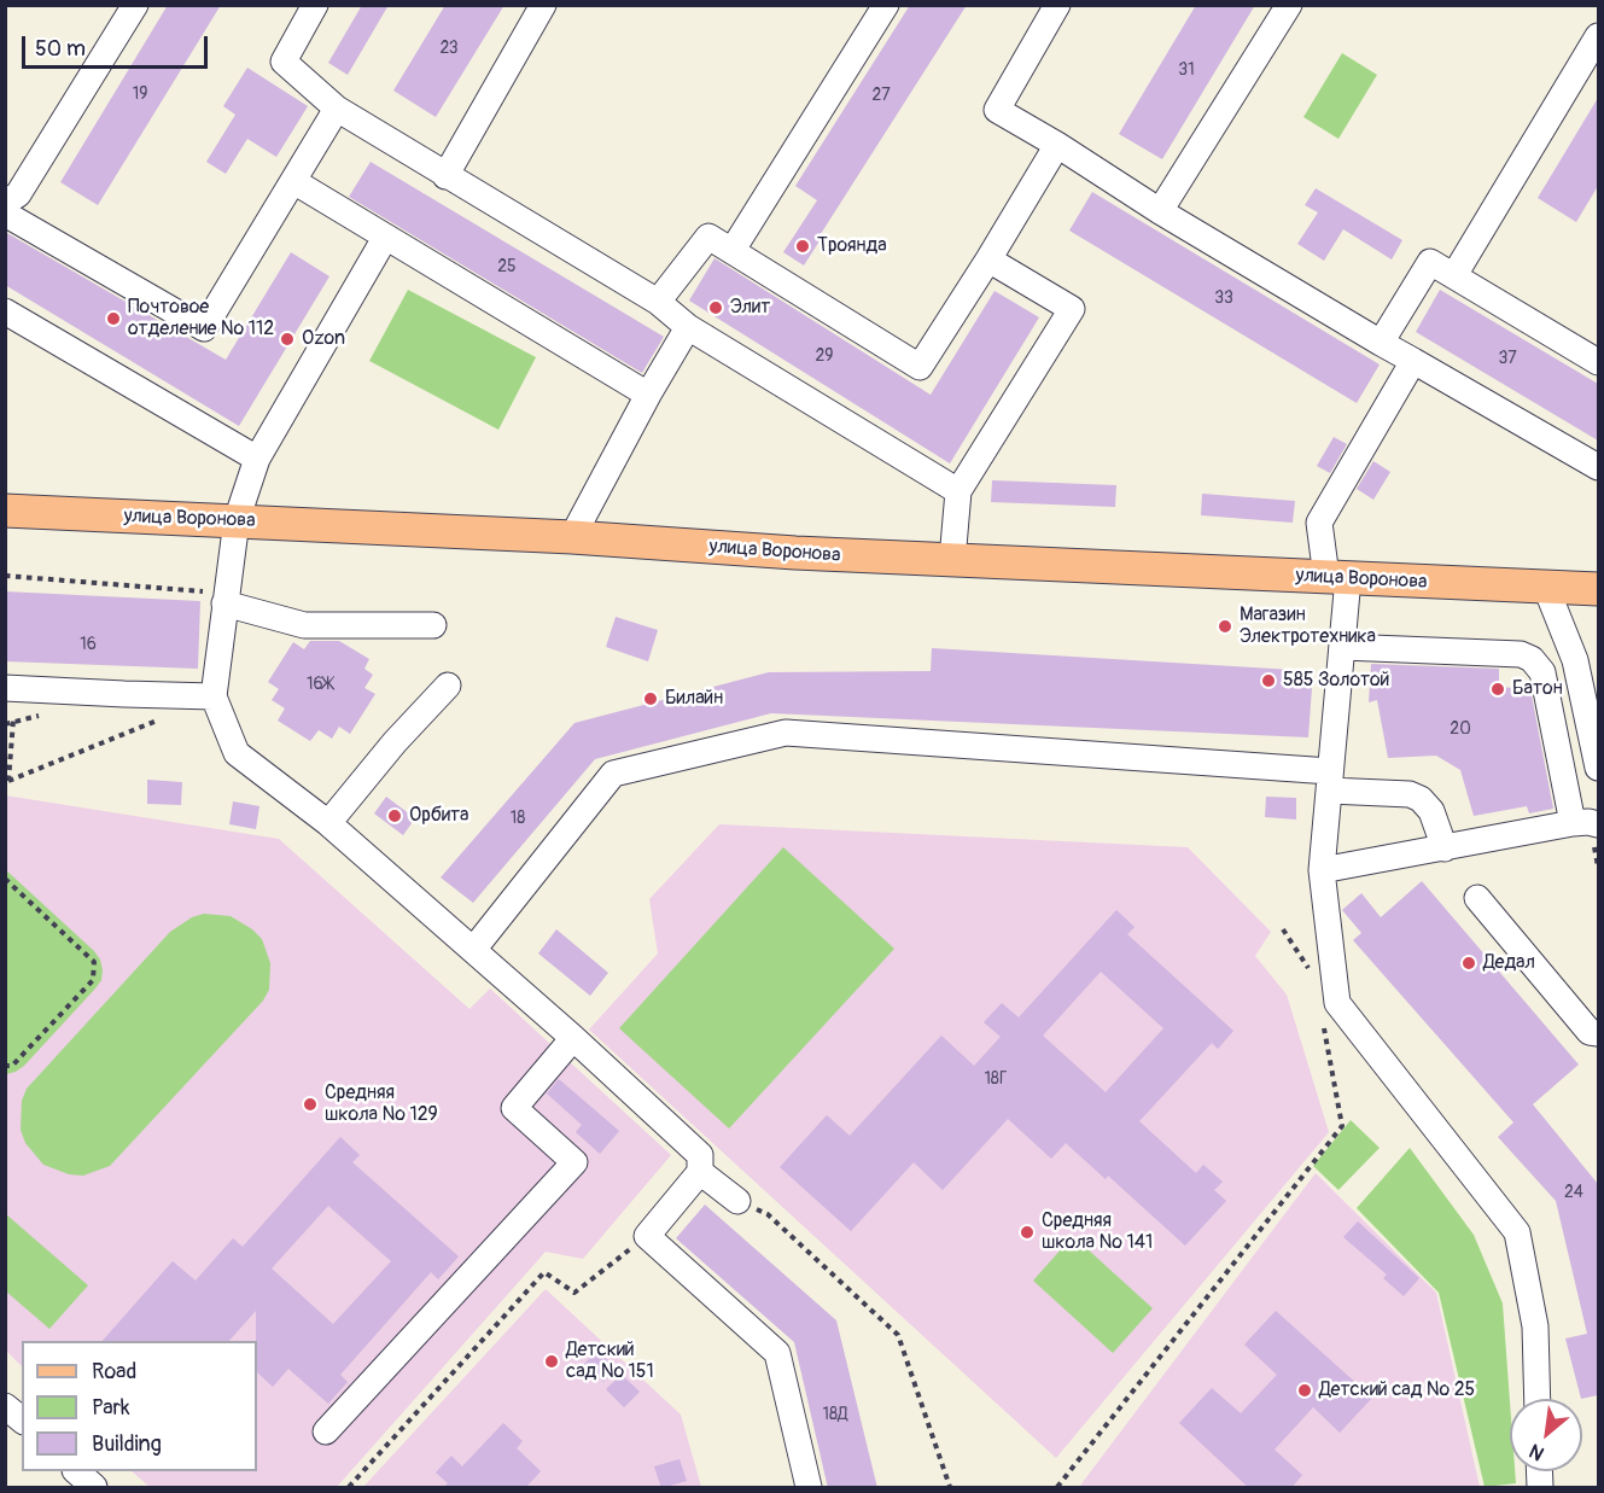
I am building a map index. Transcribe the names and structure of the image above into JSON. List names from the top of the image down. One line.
{"streets":{"main road":["улица Воронова"]},"places":["Троянда","Элит","Почтовое отделение № 112","Ozon","Магазин Электротехника","585 Золотой","Батон","Билайн","Орбита","Дедал","Средняя школа № 129","Средняя школа № 141","Детский сад № 151","Детский сад № 25"],"house_numbers":["23","31","19","27","25","33","29","37","16","16Ж","20","18","18Г","24","18Д"],"legend":["Road","Park","Building"],"scale_bar":"50 m","north":"bottom left"}
